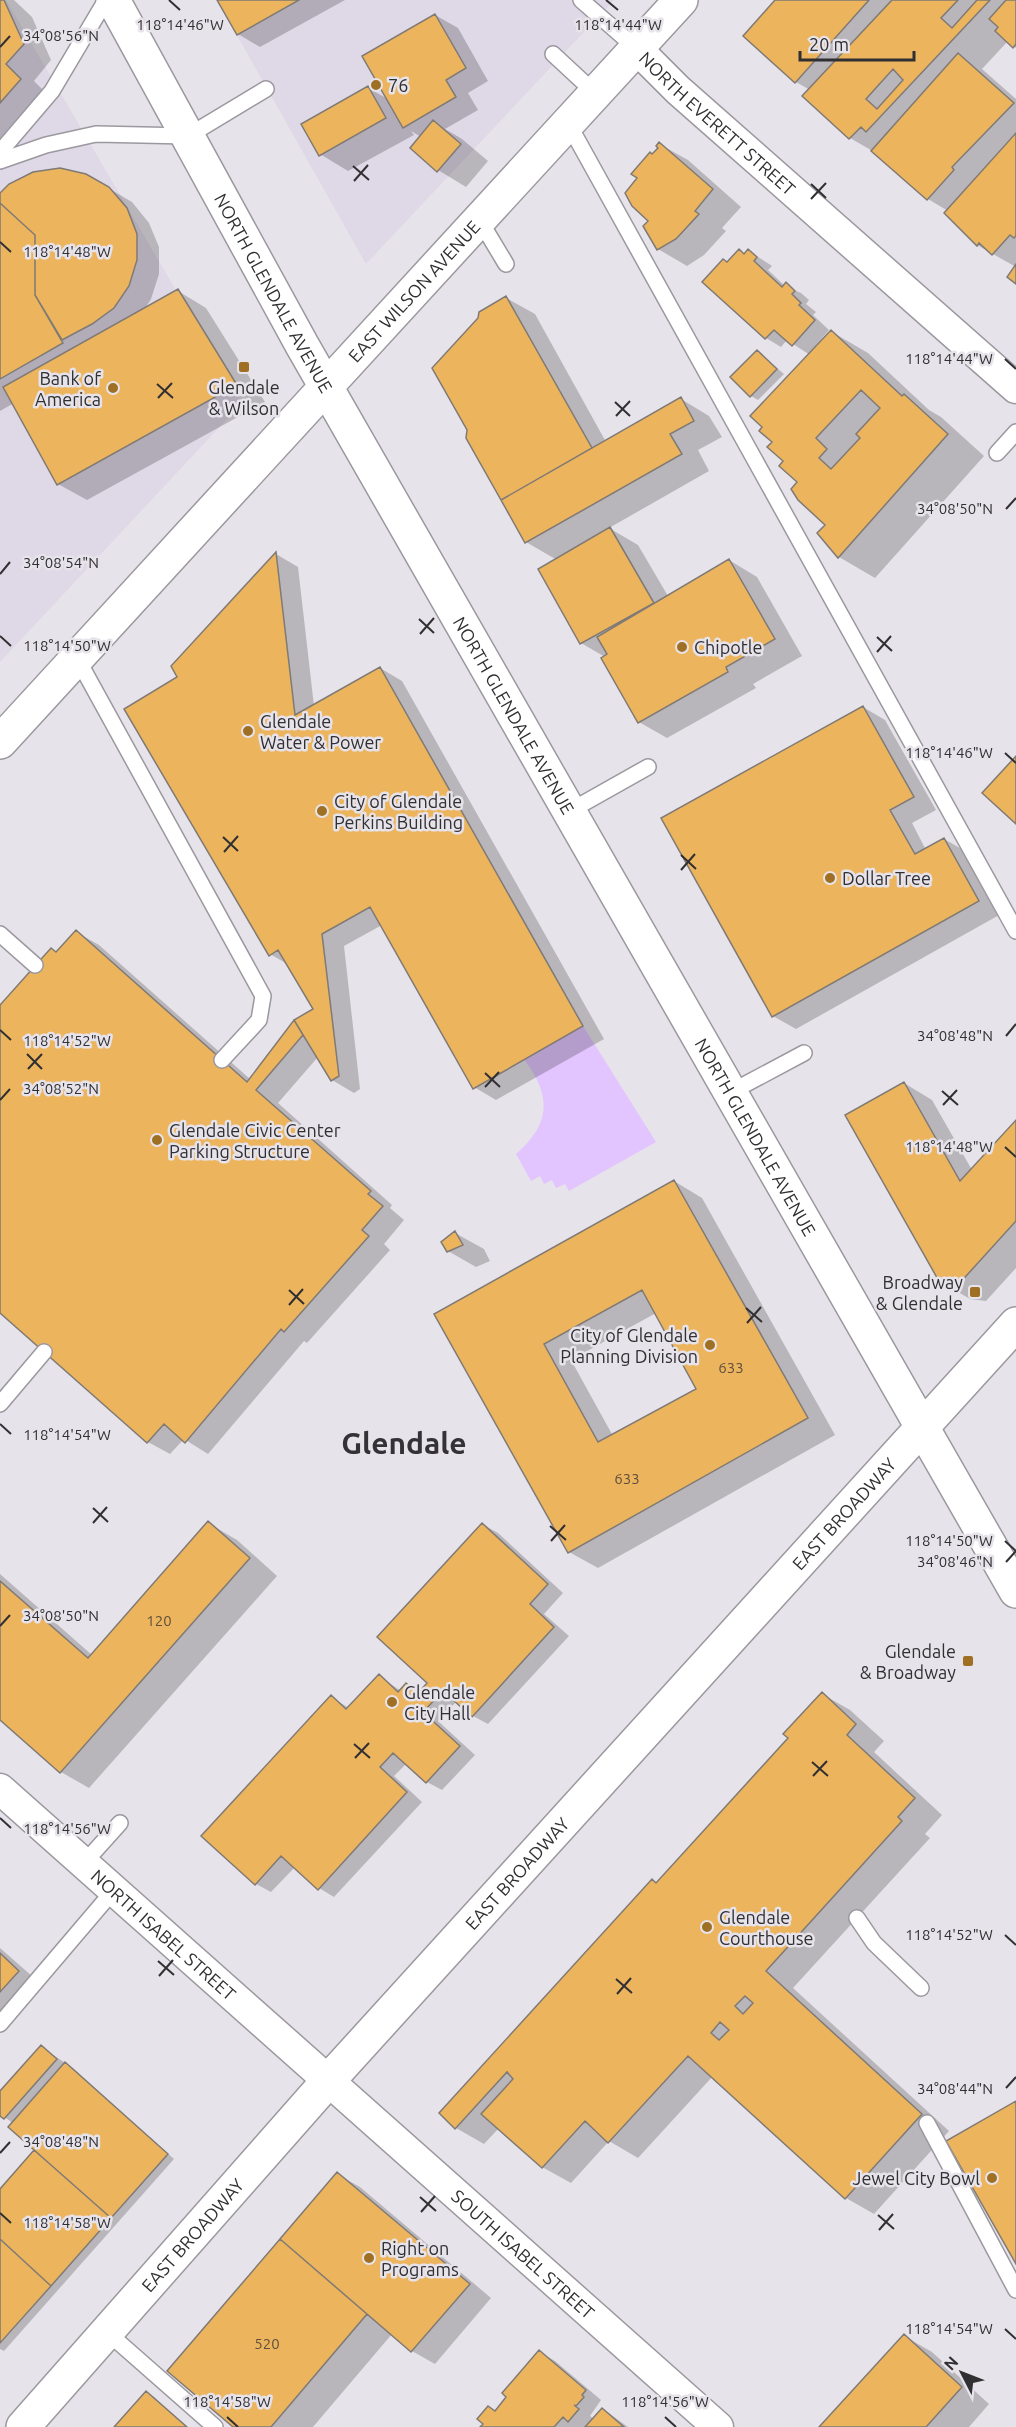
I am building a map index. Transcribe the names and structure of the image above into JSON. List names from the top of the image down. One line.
{"streets":{"main road":["EAST WILSON AVENUE","NORTH GLENDALE AVENUE","EAST BROADWAY"],"street":["NORTH EVERETT STREET","NORTH ISABEL STREET","SOUTH ISABEL STREET"]},"crossings":[["NORTH EVERETT STREET","EAST WILSON AVENUE"],["EAST WILSON AVENUE","NORTH GLENDALE AVENUE"],["NORTH GLENDALE AVENUE","EAST BROADWAY"],["EAST BROADWAY","NORTH ISABEL STREET"],["EAST BROADWAY","SOUTH ISABEL STREET"],["NORTH ISABEL STREET","SOUTH ISABEL STREET"]],"districts":["Glendale"],"places":{"other":["76","Bank of America","Chipotle","Glendale Water & Power","City of Glendale Perkins Building","Dollar Tree","Glendale Civic Center Parking Structure","City of Glendale Planning Division","Glendale City Hall","Glendale Courthouse","Jewel City Bowl","Right on Programs"],"transit":["Glendale & Wilson","Broadway & Glendale","Glendale & Broadway"]},"house_numbers":["633","633","120","520"],"scale_bar":"20 m","north":"top left","coordinates":["118°14'46\"W","118°14'44\"W","34°08'56\"N","118°14'48\"W","34°08'50\"N","34°08'54\"N","118°14'50\"W","34°08'48\"N","118°14'52\"W","34°08'52\"N","118°14'54\"W","34°08'46\"N","118°14'56\"W","34°08'44\"N","118°14'58\"W"]}
